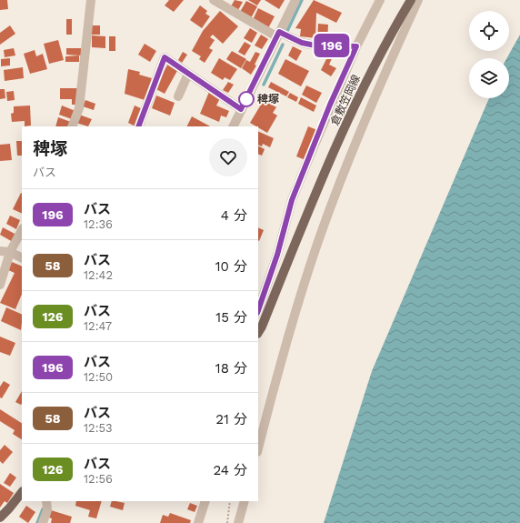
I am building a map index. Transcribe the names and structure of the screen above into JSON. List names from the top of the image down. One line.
{"streets":{"main road":["倉敷笠岡線"]},"places":["稗塚"],"lines":["bus line 196"],"page":{"on_map":"196","heading":["稗塚","バス"],"list":[{"mark":"196","name":"バス","note":"12:36","value":"4 分"},{"mark":"58","name":"バス","note":"12:42","value":"10 分"},{"mark":"126","name":"バス","note":"12:47","value":"15 分"},{"mark":"196","name":"バス","note":"12:50","value":"18 分"},{"mark":"58","name":"バス","note":"12:53","value":"21 分"},{"mark":"126","name":"バス","note":"12:56","value":"24 分"}]}}
